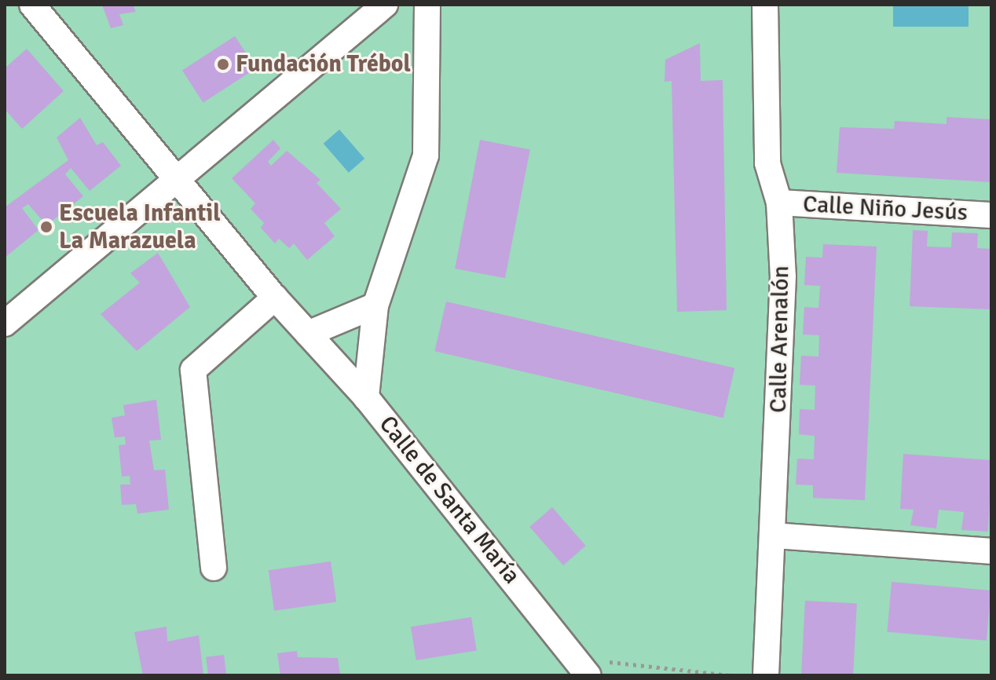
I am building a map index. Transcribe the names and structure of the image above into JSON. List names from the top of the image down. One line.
{"streets":{"street":["Calle Niño Jesús","Calle Arenalón","Calle de Santa María"]},"crossings":[["Calle Niño Jesús","Calle Arenalón"]],"places":["Fundación Trébol","Escuela Infantil La Marazuela"]}
